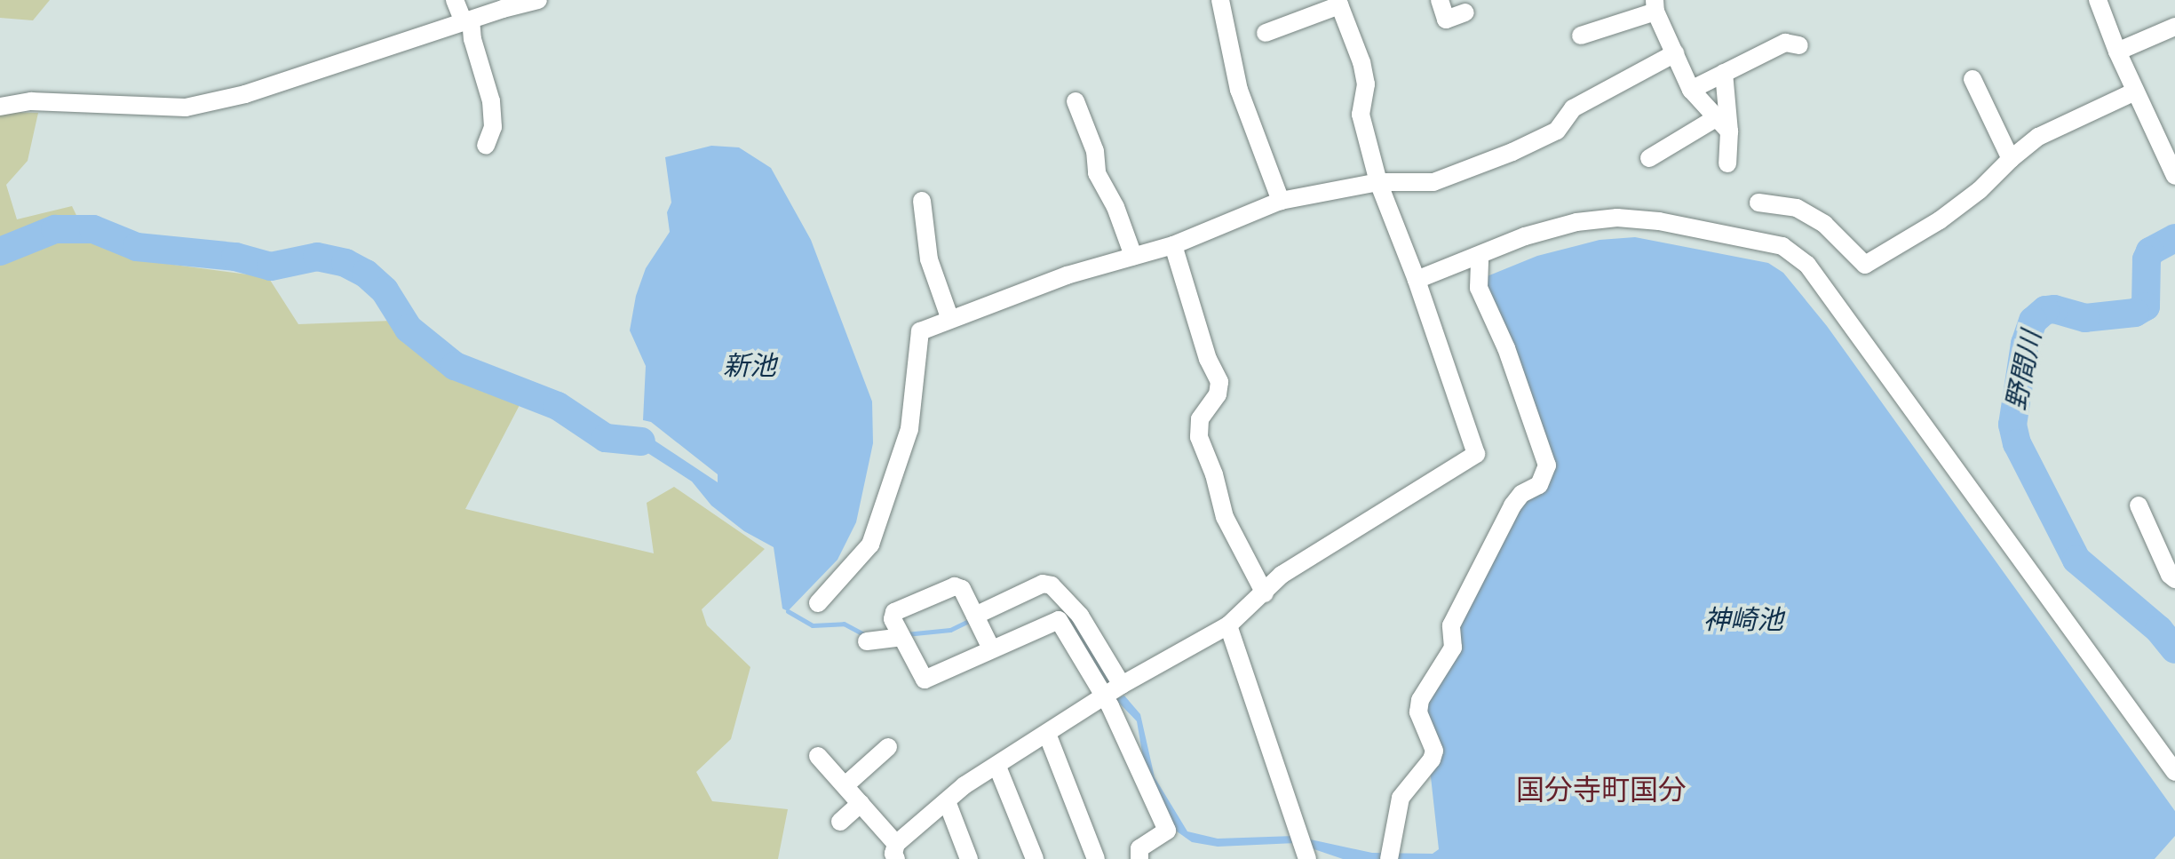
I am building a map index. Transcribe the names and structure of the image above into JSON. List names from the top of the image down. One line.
{"districts":["国分寺町国分"],"water":["新池","野間川","神崎池"]}
